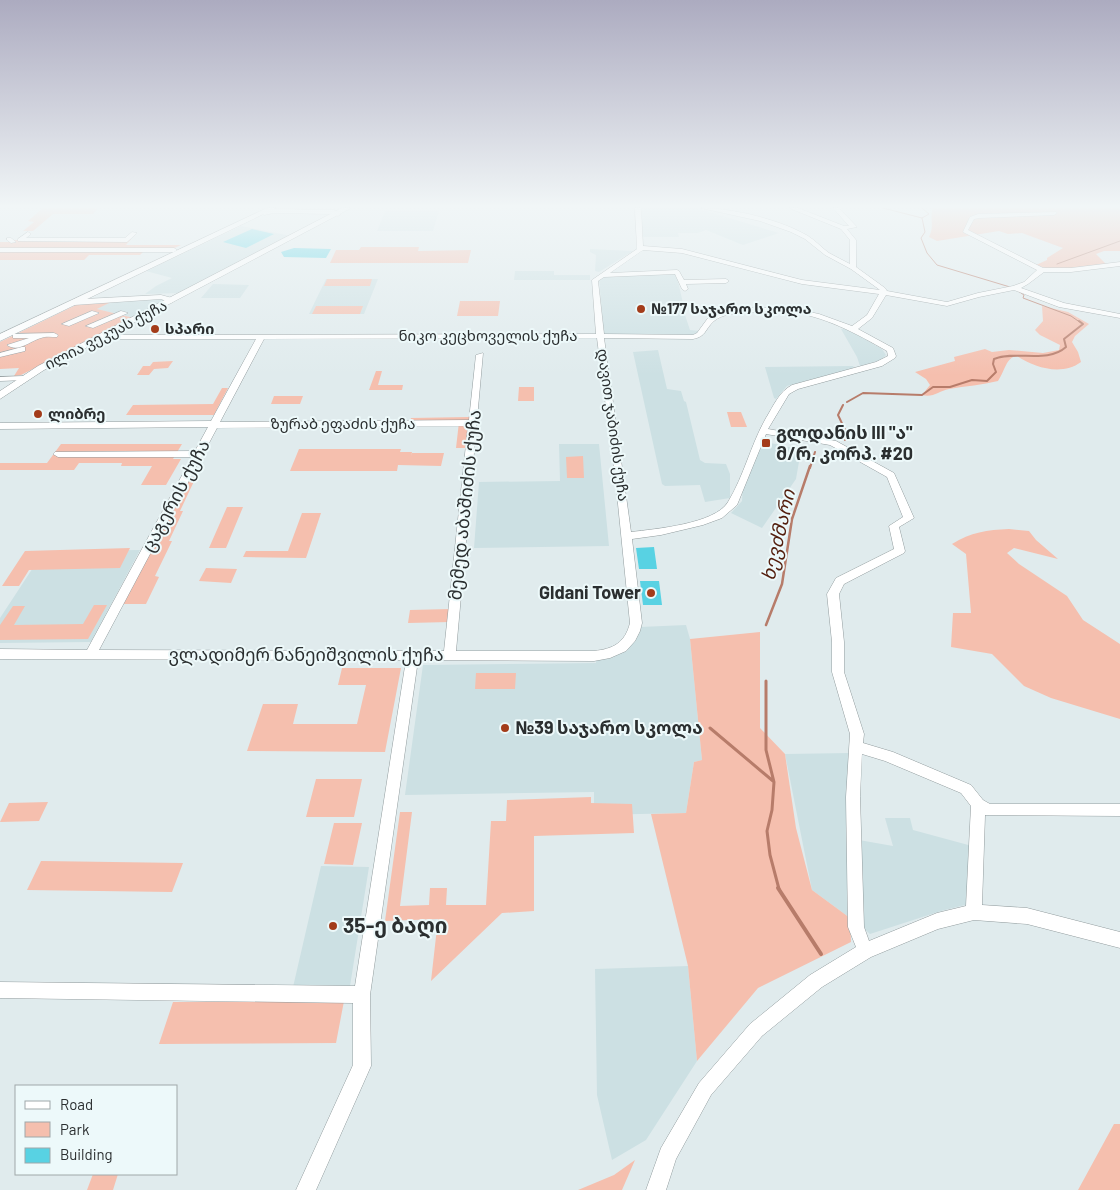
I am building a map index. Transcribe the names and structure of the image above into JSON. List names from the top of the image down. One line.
{"streets":{"main road":["ილია ვეკუას ქუჩა"],"street":["ნიკო კეცხოველის ქუჩა","ზურაბ ეფაძის ქუჩა","დავით ჯაბიძის ქუჩა","ცაგერის ქუჩა","მემედ აბაშიძის ქუჩა","ვლადიმერ ნანეიშვილის ქუჩა"]},"crossings":[["ილია ვეკუას ქუჩა","ნიკო კეცხოველის ქუჩა"],["ნიკო კეცხოველის ქუჩა","დავით ჯაბიძის ქუჩა"],["ნიკო კეცხოველის ქუჩა","ცაგერის ქუჩა"],["ზურაბ ეფაძის ქუჩა","ცაგერის ქუჩა"],["ზურაბ ეფაძის ქუჩა","მემედ აბაშიძის ქუჩა"],["დავით ჯაბიძის ქუჩა","ვლადიმერ ნანეიშვილის ქუჩა"],["ცაგერის ქუჩა","ვლადიმერ ნანეიშვილის ქუჩა"],["მემედ აბაშიძის ქუჩა","ვლადიმერ ნანეიშვილის ქუჩა"]],"water":["ხევძმარი"],"places":{"other":["№177 საჯარო სკოლა","სპარი","ლიბრე","Gldani Tower","№39 საჯარო სკოლა","35-ე ბაღი"],"transit":["გლდანის III \"ა\" მ/რ, კორპ. #20"]},"legend":["Road","Park","Building"]}
